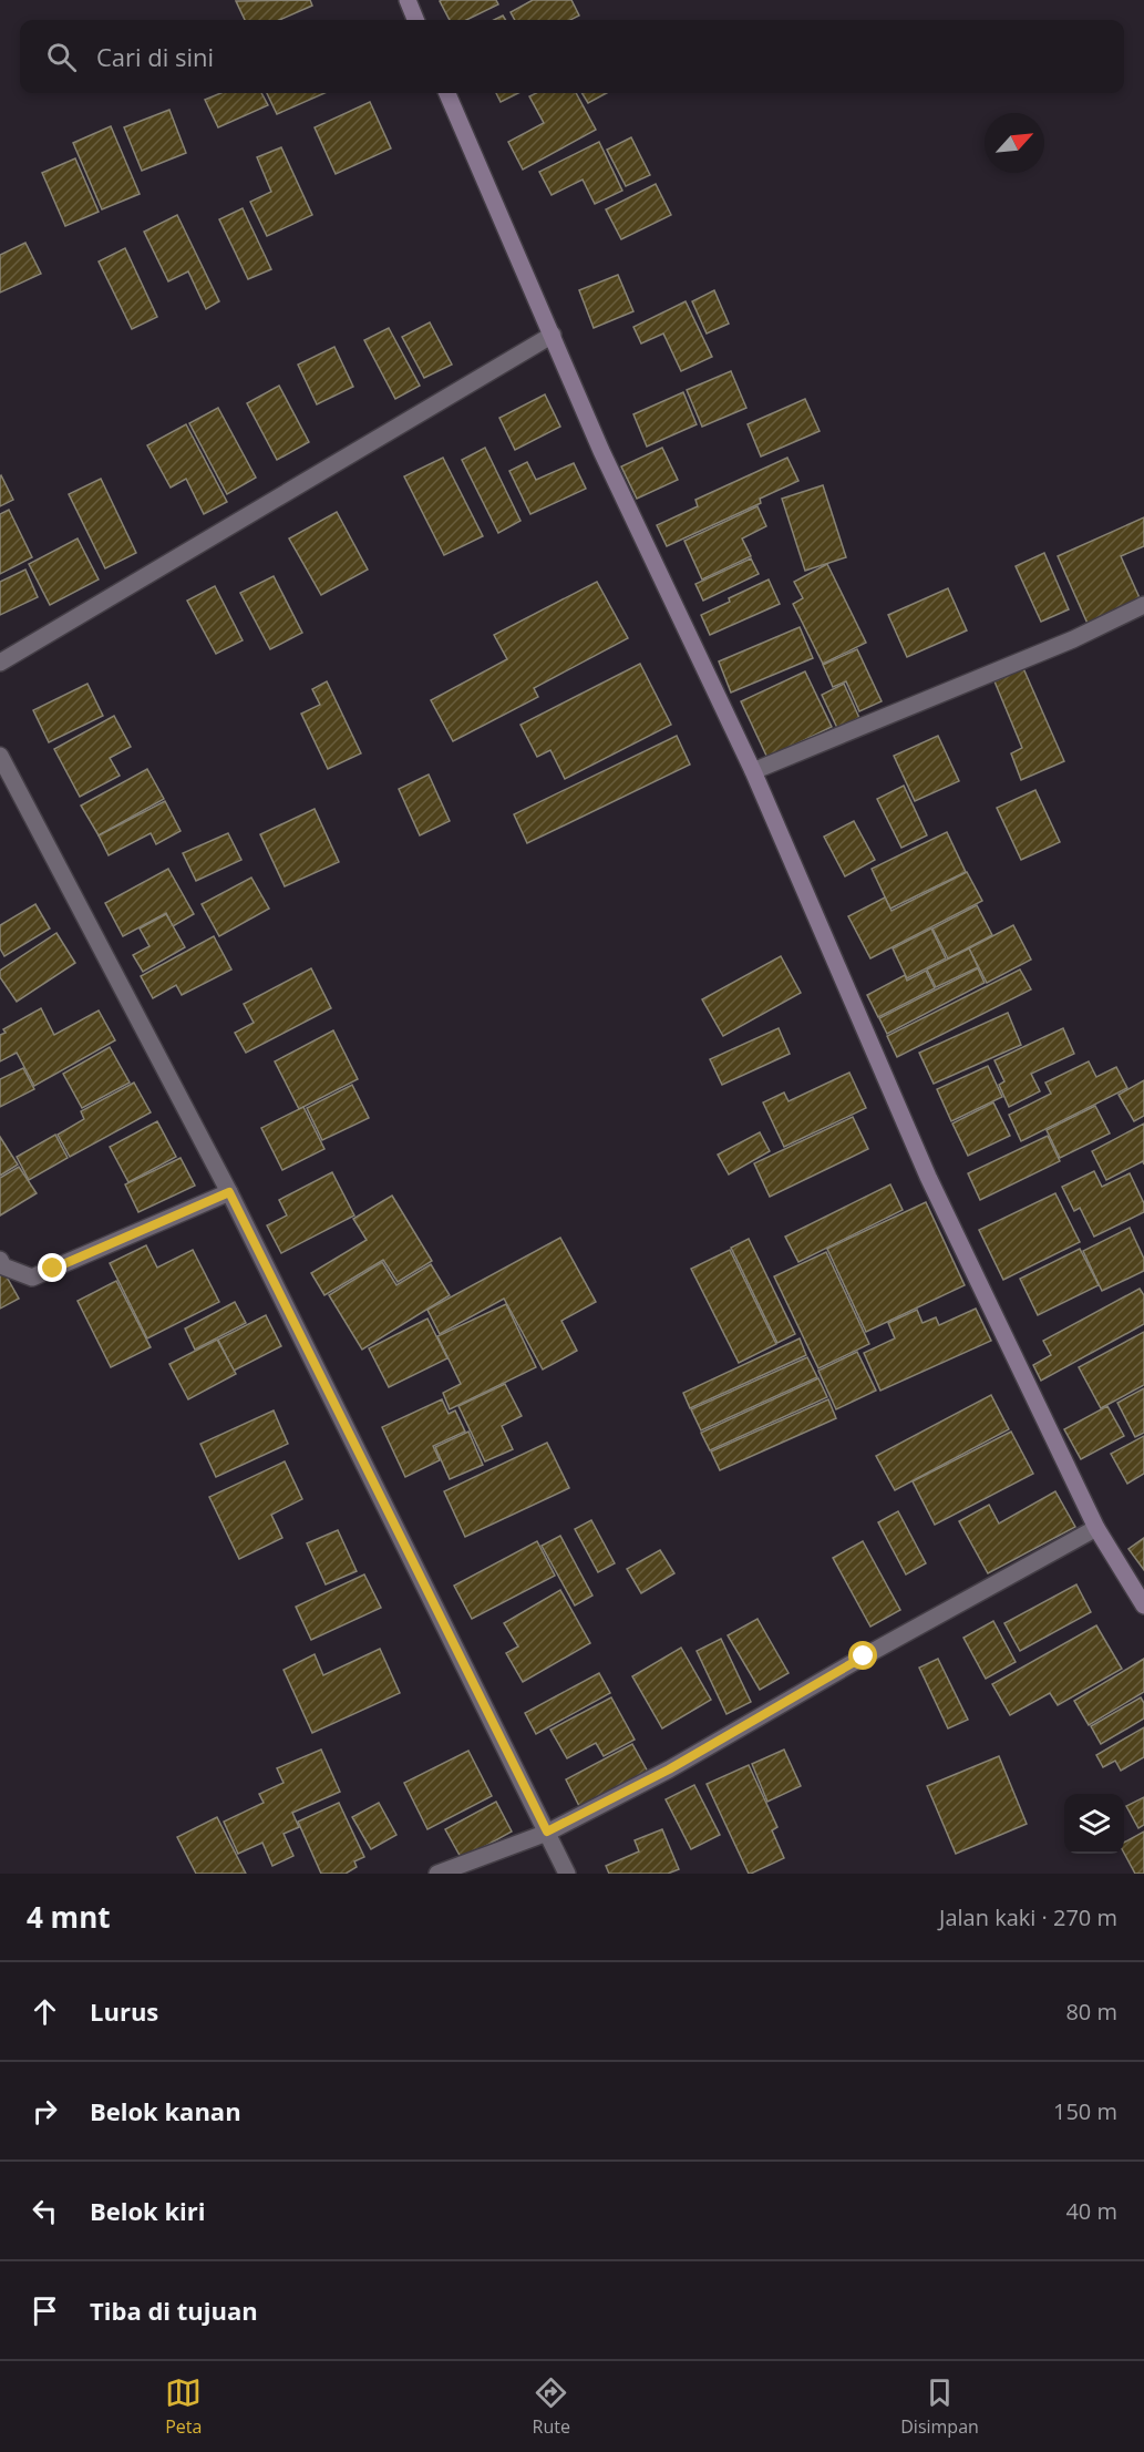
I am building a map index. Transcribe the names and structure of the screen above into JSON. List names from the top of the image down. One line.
{"north":"top right","page":{"search":"Cari di sini","heading":["4 mnt","Jalan kaki · 270 m"],"list":[["Lurus","80 m"],["Belok kanan","150 m"],["Belok kiri","40 m"],"Tiba di tujuan"],"nav":["Peta","Rute","Disimpan"]}}
